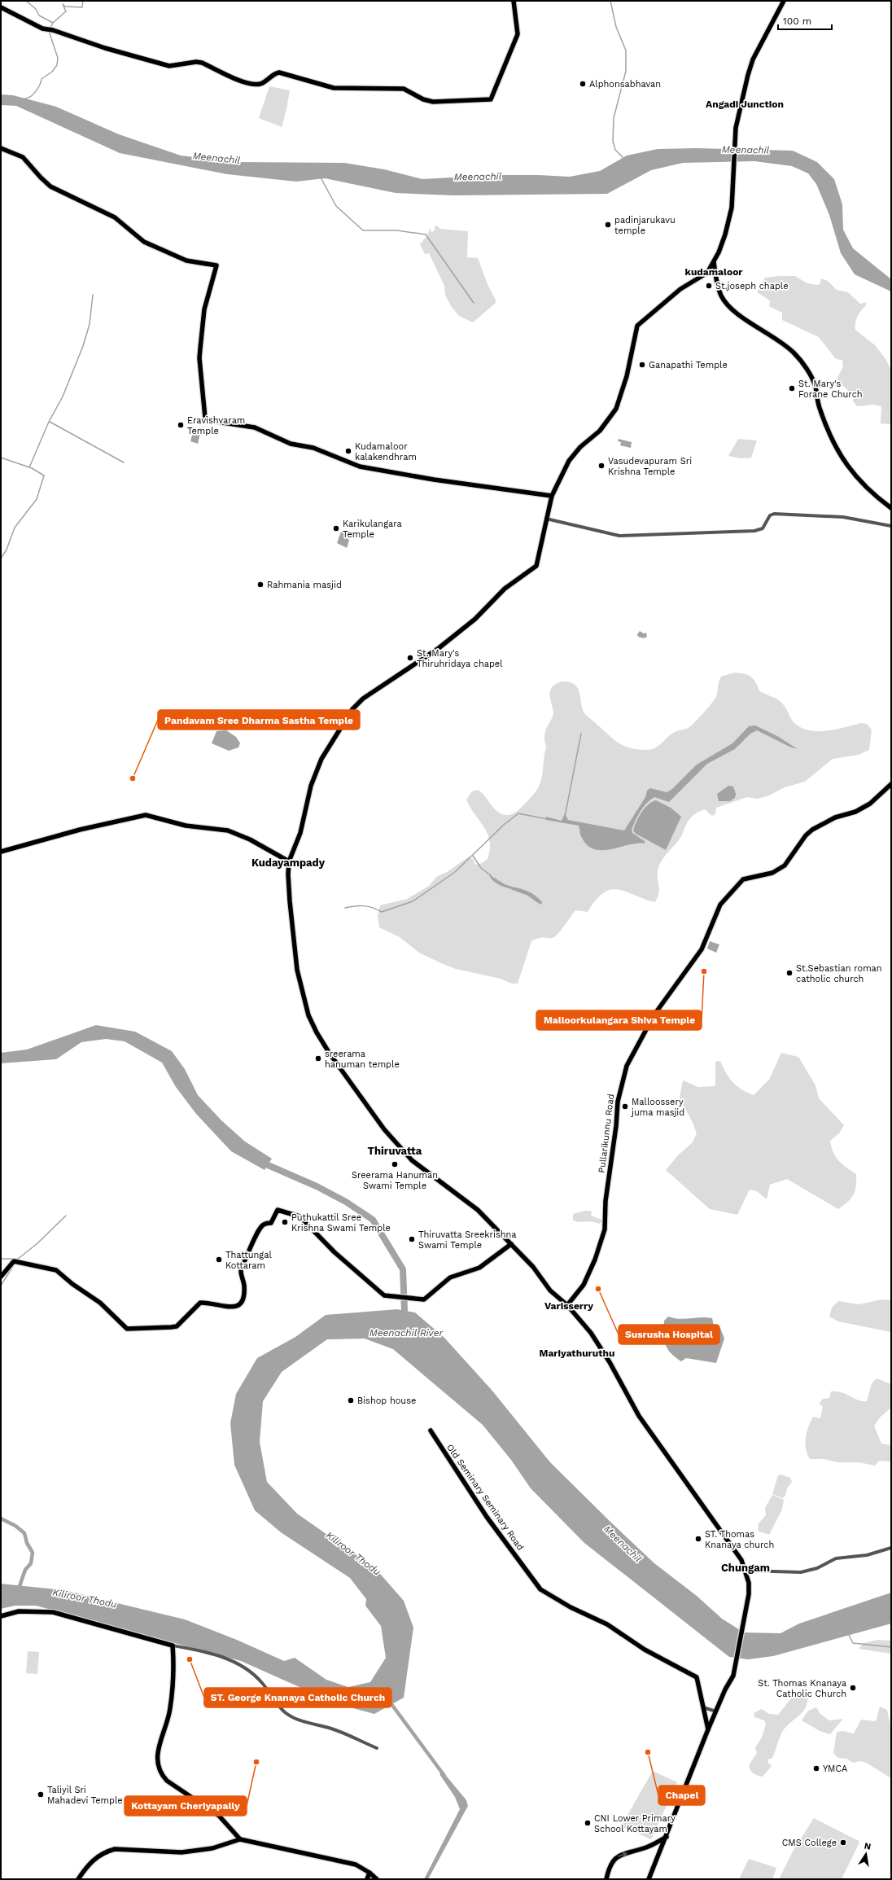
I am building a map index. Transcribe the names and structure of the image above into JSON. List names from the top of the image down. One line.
{"streets":{"main road":["Pullarikunnu Road","Old Seminary Seminary Road"]},"districts":["Angadi Junction","kudamaloor","Kudayampady","Thiruvatta","Varisserry","Mariyathuruthu","Chungam"],"water":["Meenachil","Meenachil River","Kiliroor Thodu"],"places":["Alphonsabhavan","padinjarukavu temple","St.joseph chaple","Ganapathi Temple","St. Mary's Forane Church","Eravishvaram Temple","Kudamaloor kalakendhram","Vasudevapuram Sri Krishna Temple","Karikulangara Temple","Rahmania masjid","St. Mary's Thiruhridaya chapel","Pandavam Sree Dharma Sastha Temple","Malloorkulangara Shiva Temple","St.Sebastian roman catholic church","sreerama hanuman temple","Malloossery juma masjid","Sreerama Hanuman Swami Temple","Puthukattil Sree Krishna Swami Temple","Thiruvatta Sreekrishna Swami Temple","Thattungal Kottaram","Susrusha Hospital","Bishop house","ST. Thomas Knanaya church","ST. George Knanaya Catholic Church","St. Thomas Knanaya Catholic Church","Chapel","Kottayam Cheriyapally","YMCA","Taliyil Sri Mahadevi Temple","CNI Lower Primary School Kottayam","CMS College"],"scale_bar":"100 m","north":"top"}
